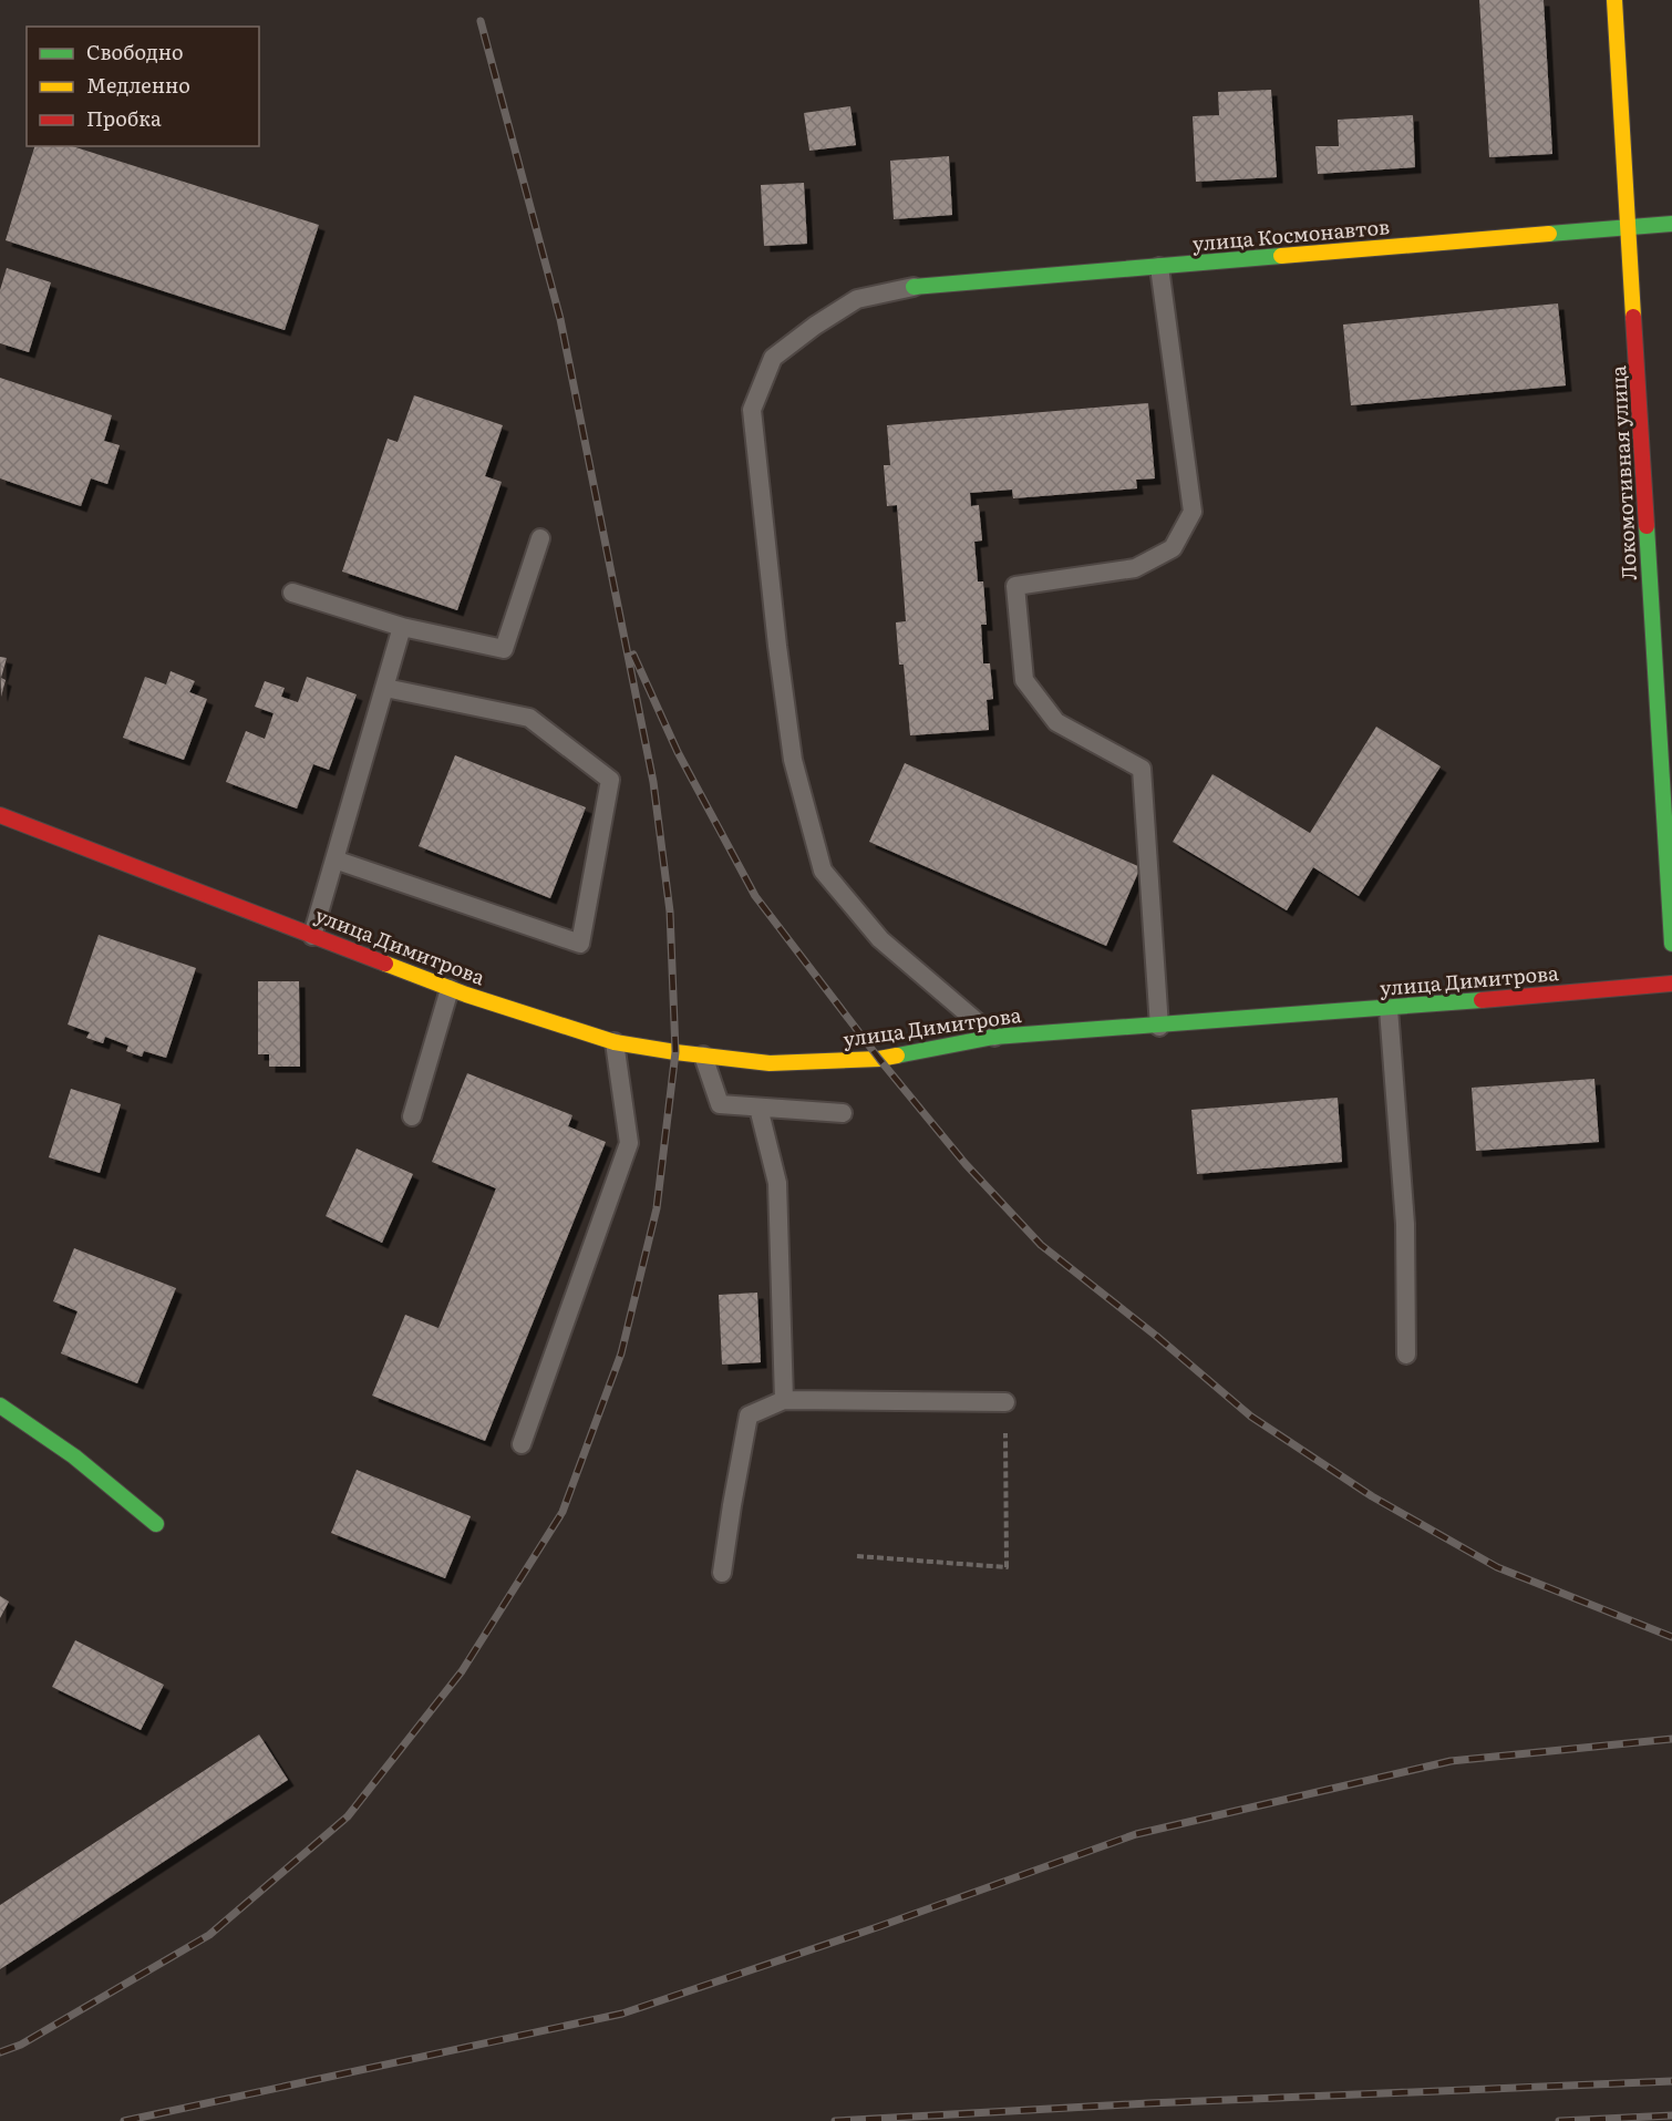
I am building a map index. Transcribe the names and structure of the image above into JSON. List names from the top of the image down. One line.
{"streets":{"street":["улица Космонавтов","Локомотивная улица","улица Димитрова"]},"crossings":[["улица Космонавтов","Локомотивная улица"]],"legend":["Свободно","Медленно","Пробка"]}
